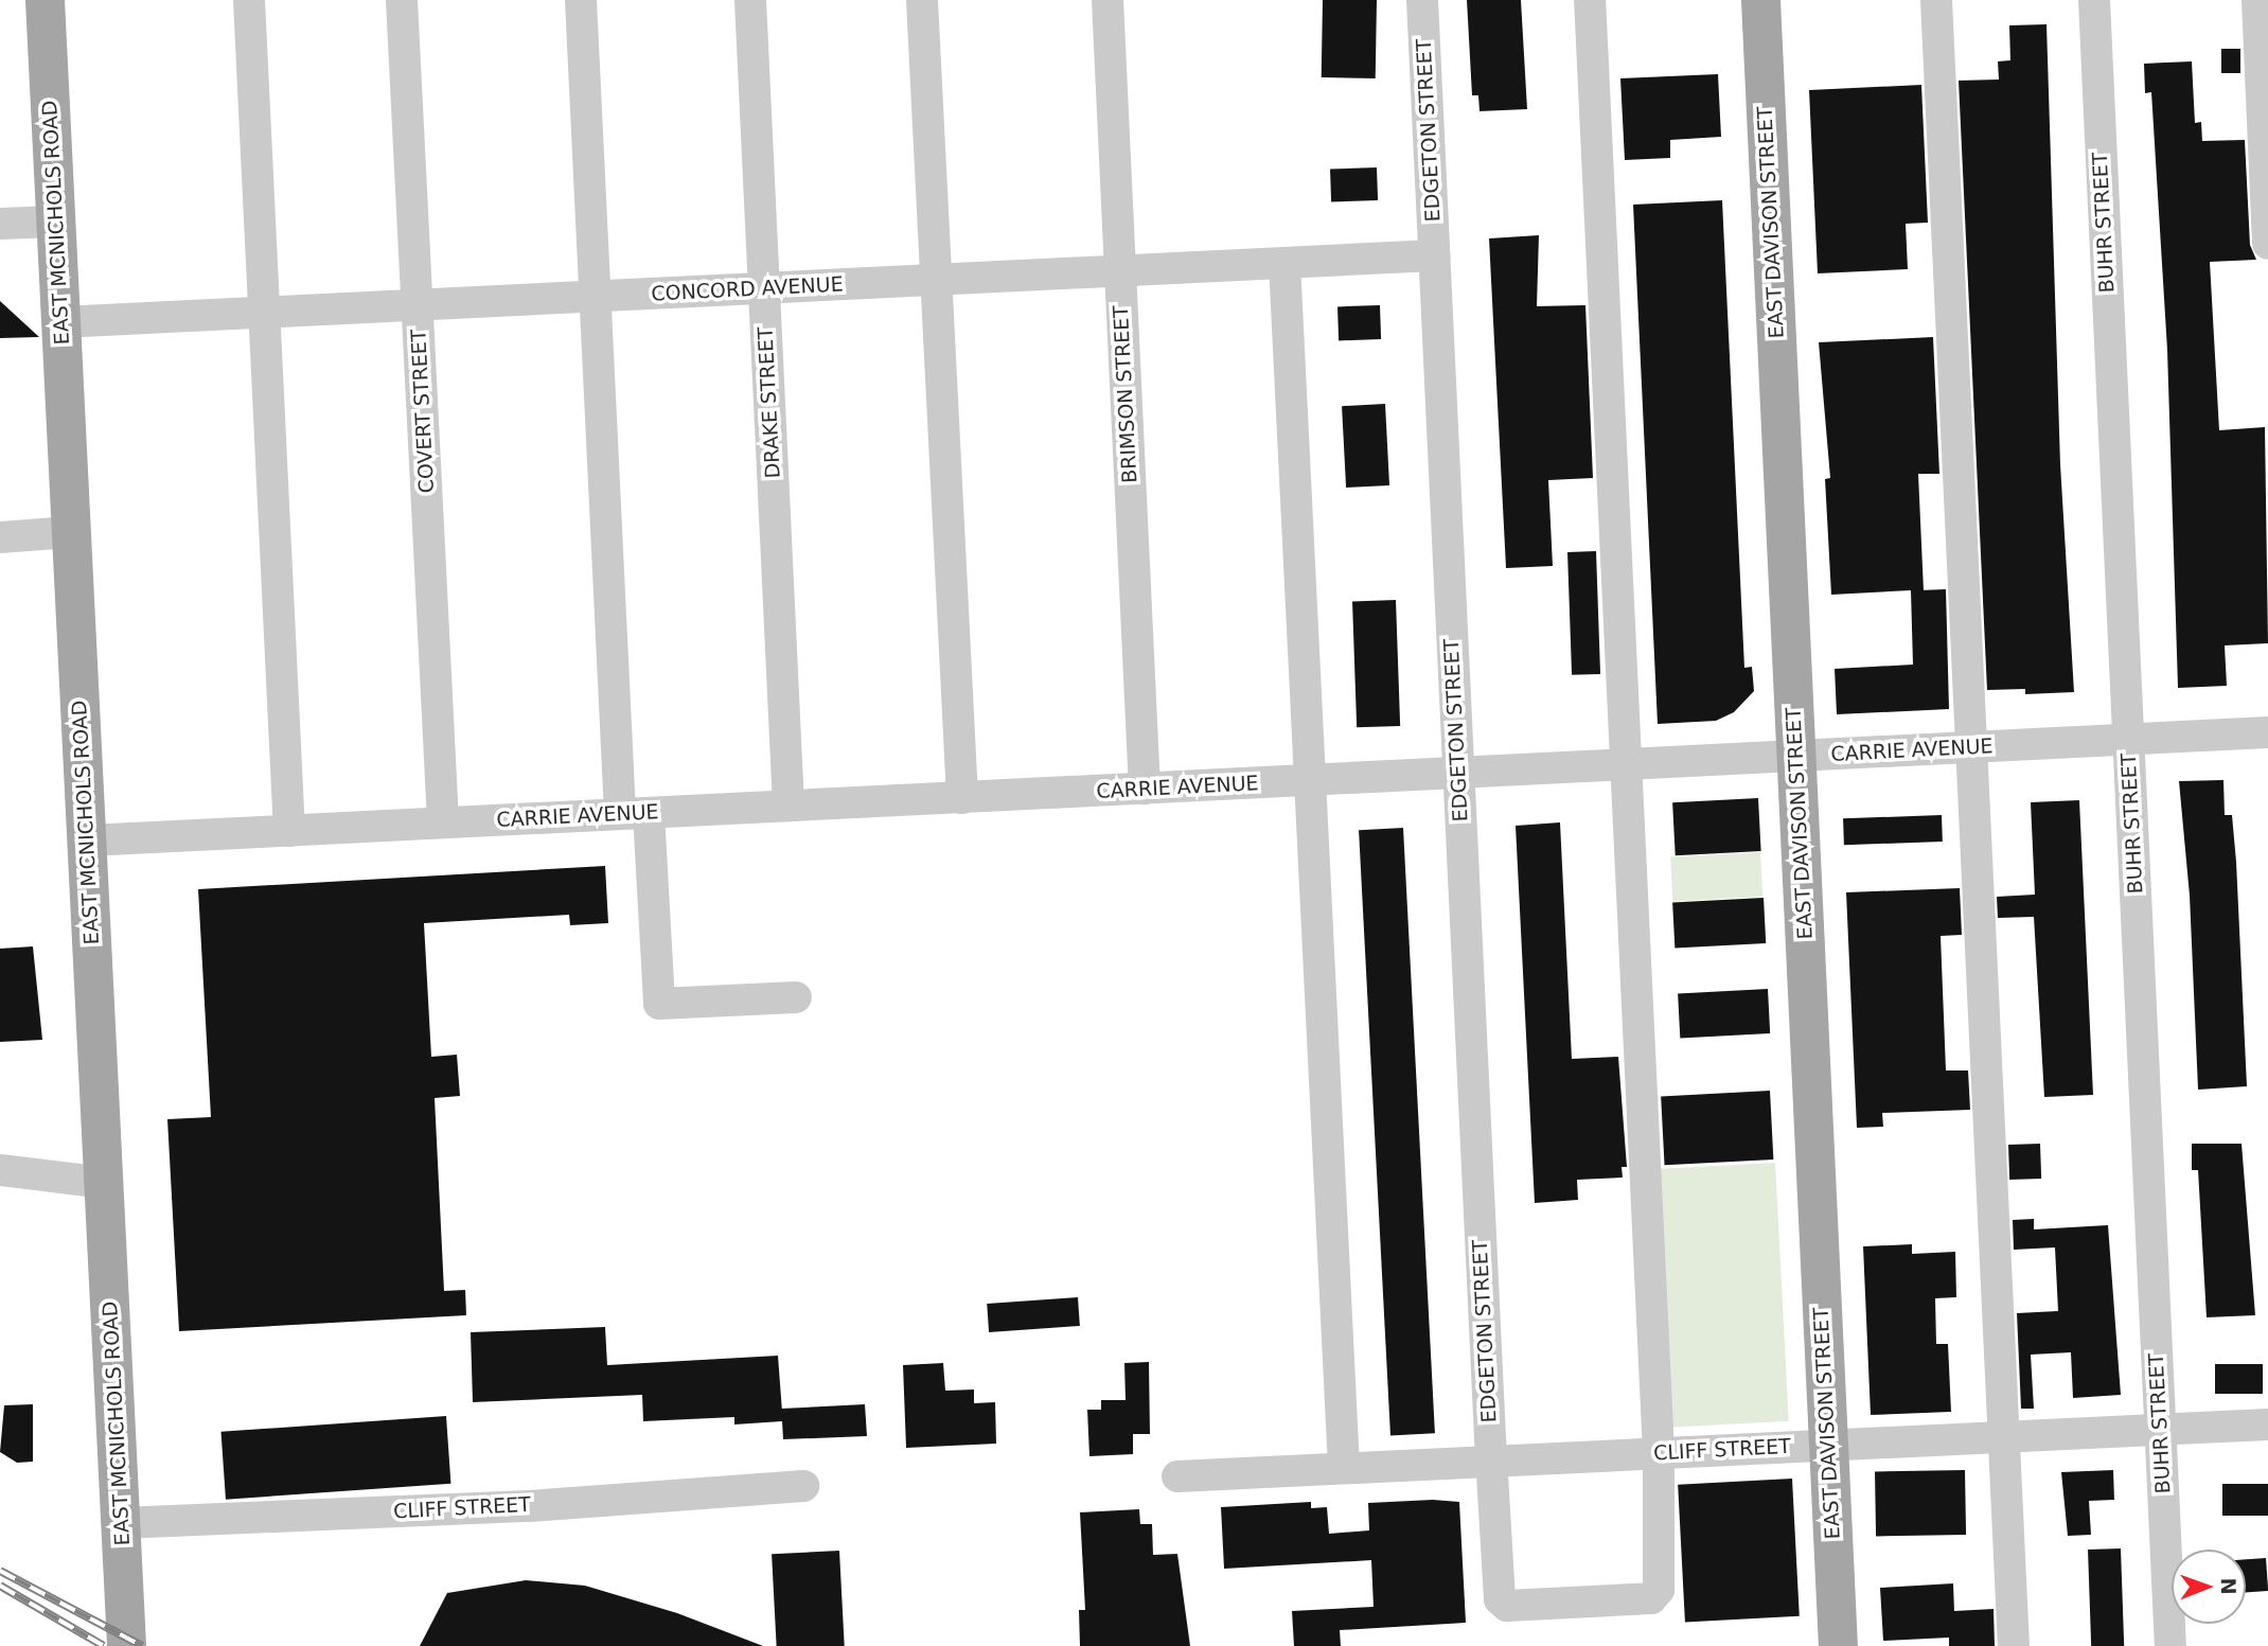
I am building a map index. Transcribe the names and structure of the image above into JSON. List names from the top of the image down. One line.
{"streets":{"main road":["EAST MCNICHOLS ROAD","EAST DAVISON STREET"],"street":["EDGETON STREET","BUHR STREET","CONCORD AVENUE","BRIMSON STREET","DRAKE STREET","COVERT STREET","CARRIE AVENUE","CLIFF STREET"]},"crossings":[["EDGETON STREET","CONCORD AVENUE"],["EDGETON STREET","CARRIE AVENUE"],["EDGETON STREET","CLIFF STREET"],["EAST MCNICHOLS ROAD","CONCORD AVENUE"],["EAST MCNICHOLS ROAD","CARRIE AVENUE"],["EAST MCNICHOLS ROAD","CLIFF STREET"],["EAST DAVISON STREET","CARRIE AVENUE"],["EAST DAVISON STREET","CLIFF STREET"],["BUHR STREET","CARRIE AVENUE"],["BUHR STREET","CLIFF STREET"],["CONCORD AVENUE","BRIMSON STREET"],["CONCORD AVENUE","DRAKE STREET"],["CONCORD AVENUE","COVERT STREET"],["BRIMSON STREET","CARRIE AVENUE"],["DRAKE STREET","CARRIE AVENUE"],["COVERT STREET","CARRIE AVENUE"]],"north":"right"}
